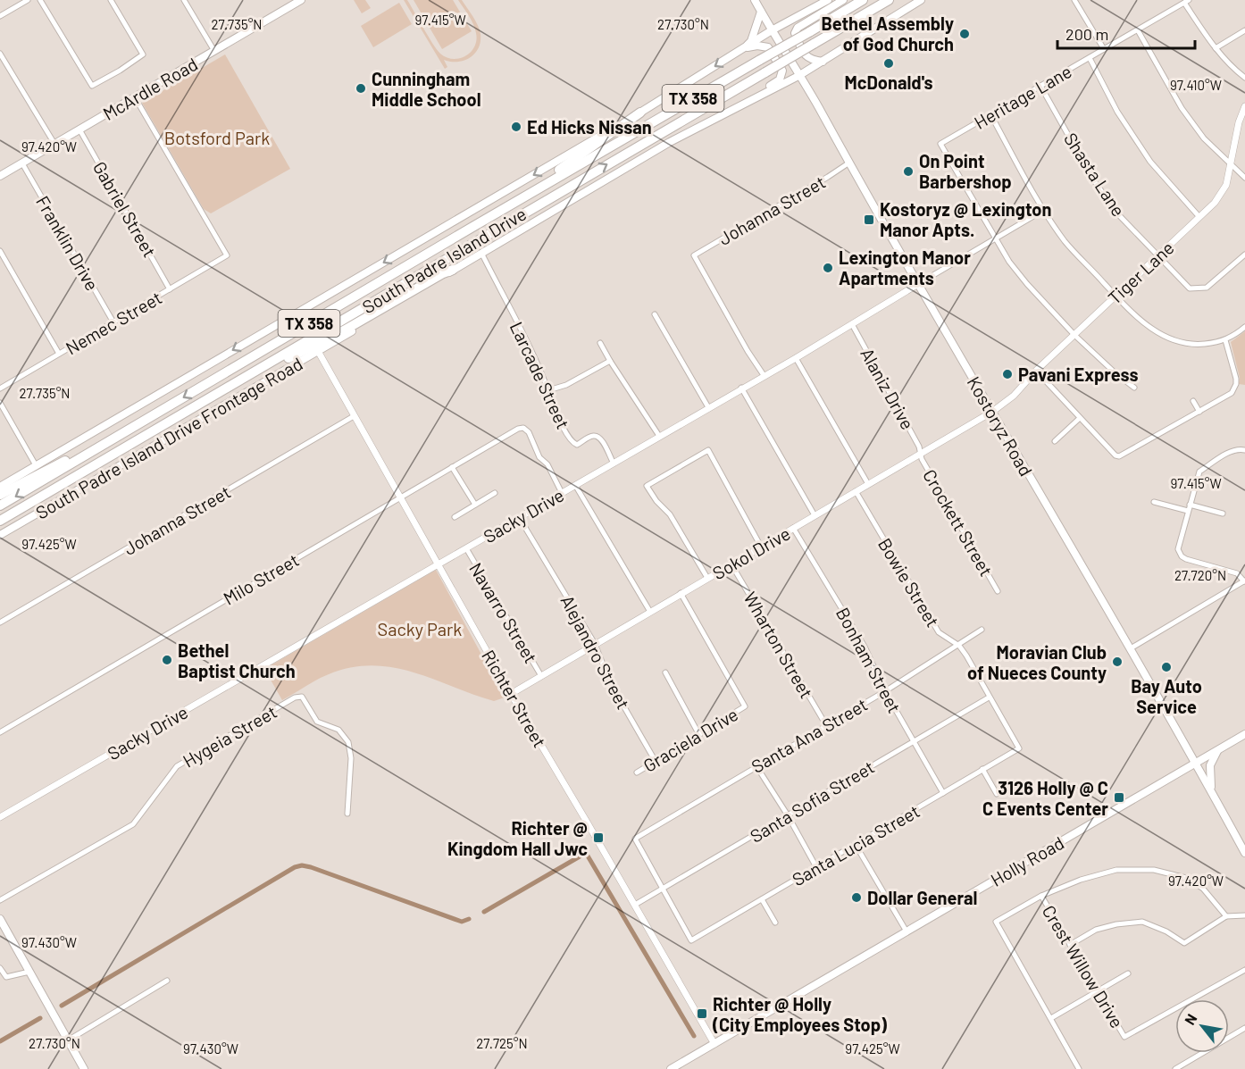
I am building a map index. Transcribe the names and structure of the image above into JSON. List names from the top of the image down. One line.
{"streets":{"highway":["TX 358","South Padre Island Drive"],"main road":["McArdle Road","Kostoryz Road","South Padre Island Drive Frontage Road","Holly Road"],"street":["Heritage Lane","Shasta Lane","Gabriel Street","Johanna Street","Franklin Drive","Tiger Lane","Nemec Street","Larcade Street","Alaniz Drive","Sacky Drive","Crockett Street","Sokol Drive","Milo Street","Bowie Street","Navarro Street","Wharton Street","Alejandro Street","Bonham Street","Richter Street","Santa Ana Street","Hygeia Street","Graciela Drive","Santa Sofia Street","Santa Lucia Street","Crest Willow Drive"]},"crossings":[["McArdle Road","Gabriel Street"],["McArdle Road","Franklin Drive"],["McArdle Road","Nemec Street"],["Heritage Lane","Shasta Lane"],["Heritage Lane","Sacky Drive"],["Shasta Lane","Tiger Lane"],["Gabriel Street","Nemec Street"],["Johanna Street","Kostoryz Road"],["Johanna Street","Sacky Drive"],["Johanna Street","Richter Street"],["Franklin Drive","Nemec Street"],["Tiger Lane","Kostoryz Road"],["Tiger Lane","Sokol Drive"],["Larcade Street","South Padre Island Drive Frontage Road"],["Larcade Street","Sacky Drive"],["Alaniz Drive","Sacky Drive"],["Alaniz Drive","Crockett Street"],["Alaniz Drive","Sokol Drive"],["Kostoryz Road","South Padre Island Drive Frontage Road"],["Kostoryz Road","Sacky Drive"],["Kostoryz Road","Sokol Drive"],["Kostoryz Road","Holly Road"],["South Padre Island Drive Frontage Road","Richter Street"],["Sacky Drive","Milo Street"],["Sacky Drive","Navarro Street"],["Sacky Drive","Alejandro Street"],["Sacky Drive","Richter Street"],["Crockett Street","Sokol Drive"],["Sokol Drive","Bowie Street"],["Sokol Drive","Navarro Street"],["Sokol Drive","Wharton Street"],["Sokol Drive","Alejandro Street"],["Sokol Drive","Bonham Street"],["Sokol Drive","Richter Street"],["Sokol Drive","Graciela Drive"],["Milo Street","Richter Street"],["Bowie Street","Santa Ana Street"],["Bowie Street","Santa Sofia Street"],["Bowie Street","Santa Lucia Street"],["Wharton Street","Santa Ana Street"],["Alejandro Street","Graciela Drive"],["Bonham Street","Santa Ana Street"],["Bonham Street","Santa Sofia Street"],["Bonham Street","Santa Lucia Street"],["Richter Street","Santa Sofia Street"],["Richter Street","Holly Road"],["Santa Ana Street","Santa Sofia Street"],["Santa Ana Street","Santa Lucia Street"],["Santa Sofia Street","Santa Lucia Street"]],"parks":["Botsford Park","Sacky Park"],"places":{"other":["Bethel Assembly of God Church","McDonald's","Cunningham Middle School","Ed Hicks Nissan","On Point Barbershop","Lexington Manor Apartments","Pavani Express","Bethel Baptist Church","Moravian Club of Nueces County","Bay Auto Service","Dollar General"],"transit":["Kostoryz @ Lexington Manor Apts.","3126 Holly @ C C Events Center","Richter @ Kingdom Hall Jwc","Richter @ Holly (City Employees Stop)"]},"scale_bar":"200 m","north":"top left","coordinates":["97.415°W","27.730°N","27.735°N","97.410°W","97.420°W","97.425°W","27.720°N","97.430°W","27.725°N"]}
